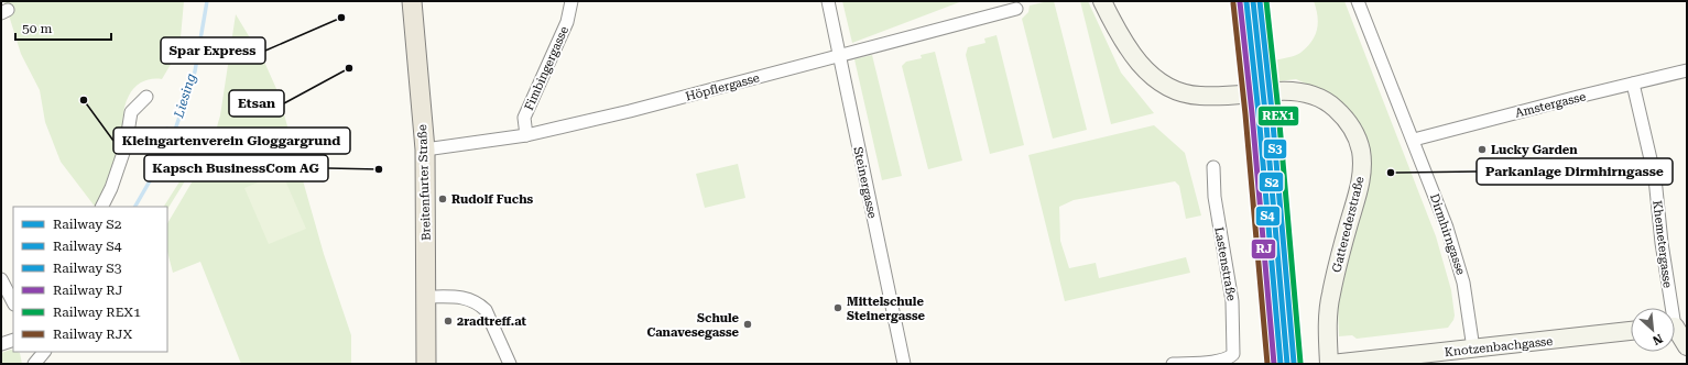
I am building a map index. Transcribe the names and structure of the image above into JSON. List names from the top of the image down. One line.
{"streets":{"main road":["Breitenfurter Straße"],"street":["Fimbingergasse","Höpflergasse","Amstergasse","Steinergasse","Gatterederstraße","Dirmhirngasse","Khemetergasse","Lastenstraße","Knotzenbachgasse"]},"crossings":[["Fimbingergasse","Höpflergasse"],["Höpflergasse","Breitenfurter Straße"],["Höpflergasse","Steinergasse"],["Amstergasse","Dirmhirngasse"],["Amstergasse","Khemetergasse"],["Gatterederstraße","Knotzenbachgasse"],["Dirmhirngasse","Knotzenbachgasse"]],"water":["Liesing"],"places":["Spar Express","Etsan","Kleingartenverein Gloggargrund","Lucky Garden","Kapsch BusinessCom AG","Parkanlage Dirmhirngasse","Rudolf Fuchs","Mittelschule Steinergasse","2radtreff.at","Schule Canavesegasse"],"lines":["rail line S2","rail line S3","rail line REX1","rail line S4","rail line RJ","rail line RJX"],"legend":["Railway S2","Railway S4","Railway S3","Railway RJ","Railway REX1","Railway RJX"],"scale_bar":"50 m","north":"bottom right"}
